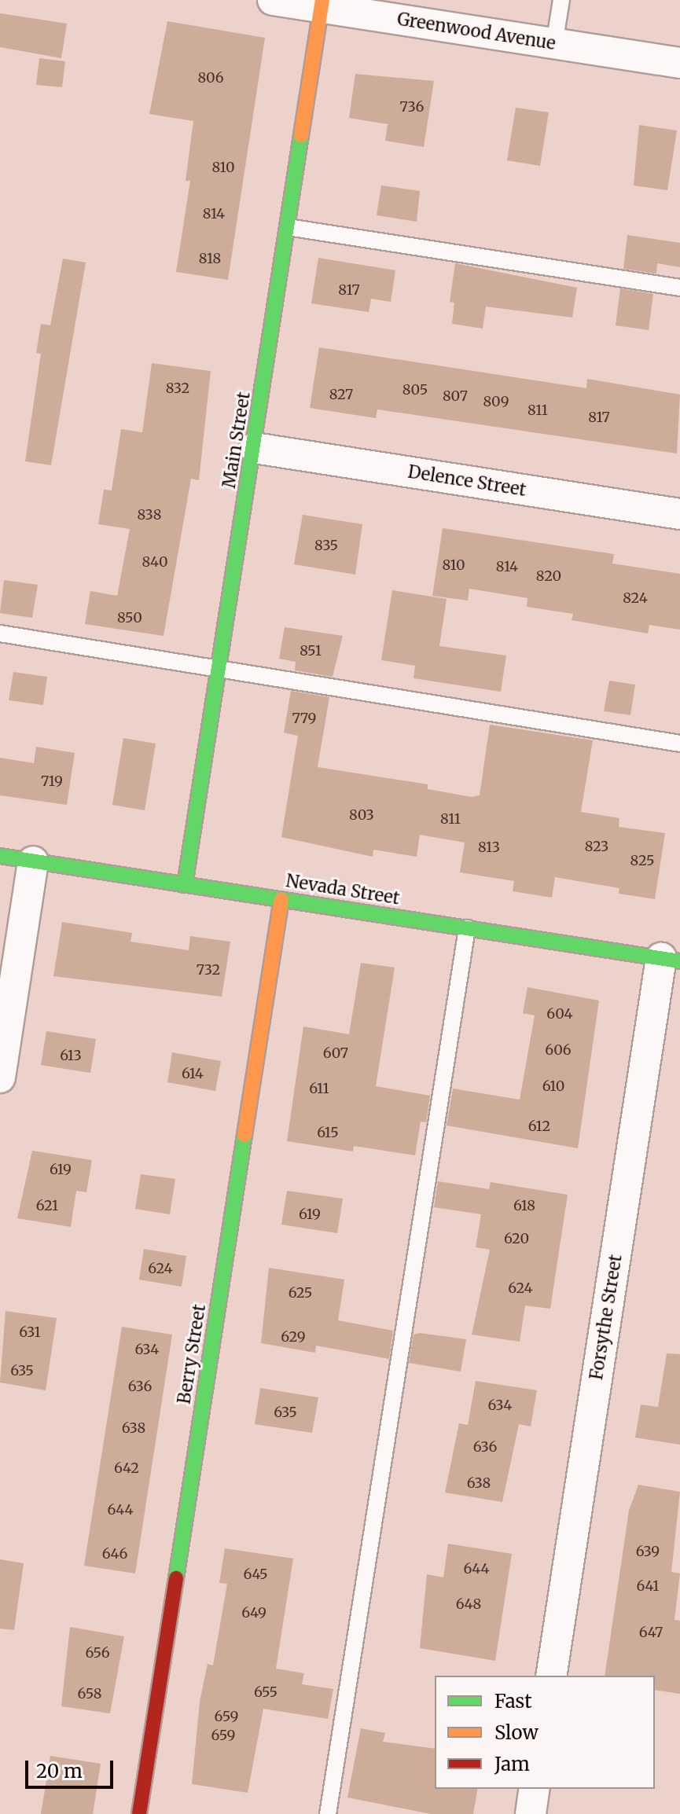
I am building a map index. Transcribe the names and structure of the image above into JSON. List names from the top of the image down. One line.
{"streets":{"street":["Greenwood Avenue","Main Street","Delence Street","Nevada Street","Forsythe Street","Berry Street"]},"crossings":[["Greenwood Avenue","Main Street"],["Main Street","Delence Street"],["Main Street","Nevada Street"],["Nevada Street","Forsythe Street"],["Nevada Street","Berry Street"]],"house_numbers":["806","736","810","814","818","817","832","805","827","807","809","811","817","838","835","840","810","814","820","824","850","851","779","719","803","811","823","813","825","732","604","606","607","613","614","610","611","612","615","619","621","618","619","620","624","624","625","631","629","634","635","636","634","635","638","636","642","638","644","639","646","644","645","641","648","649","647","656","655","658","659","659"],"legend":["Fast","Slow","Jam"],"scale_bar":"20 m"}
